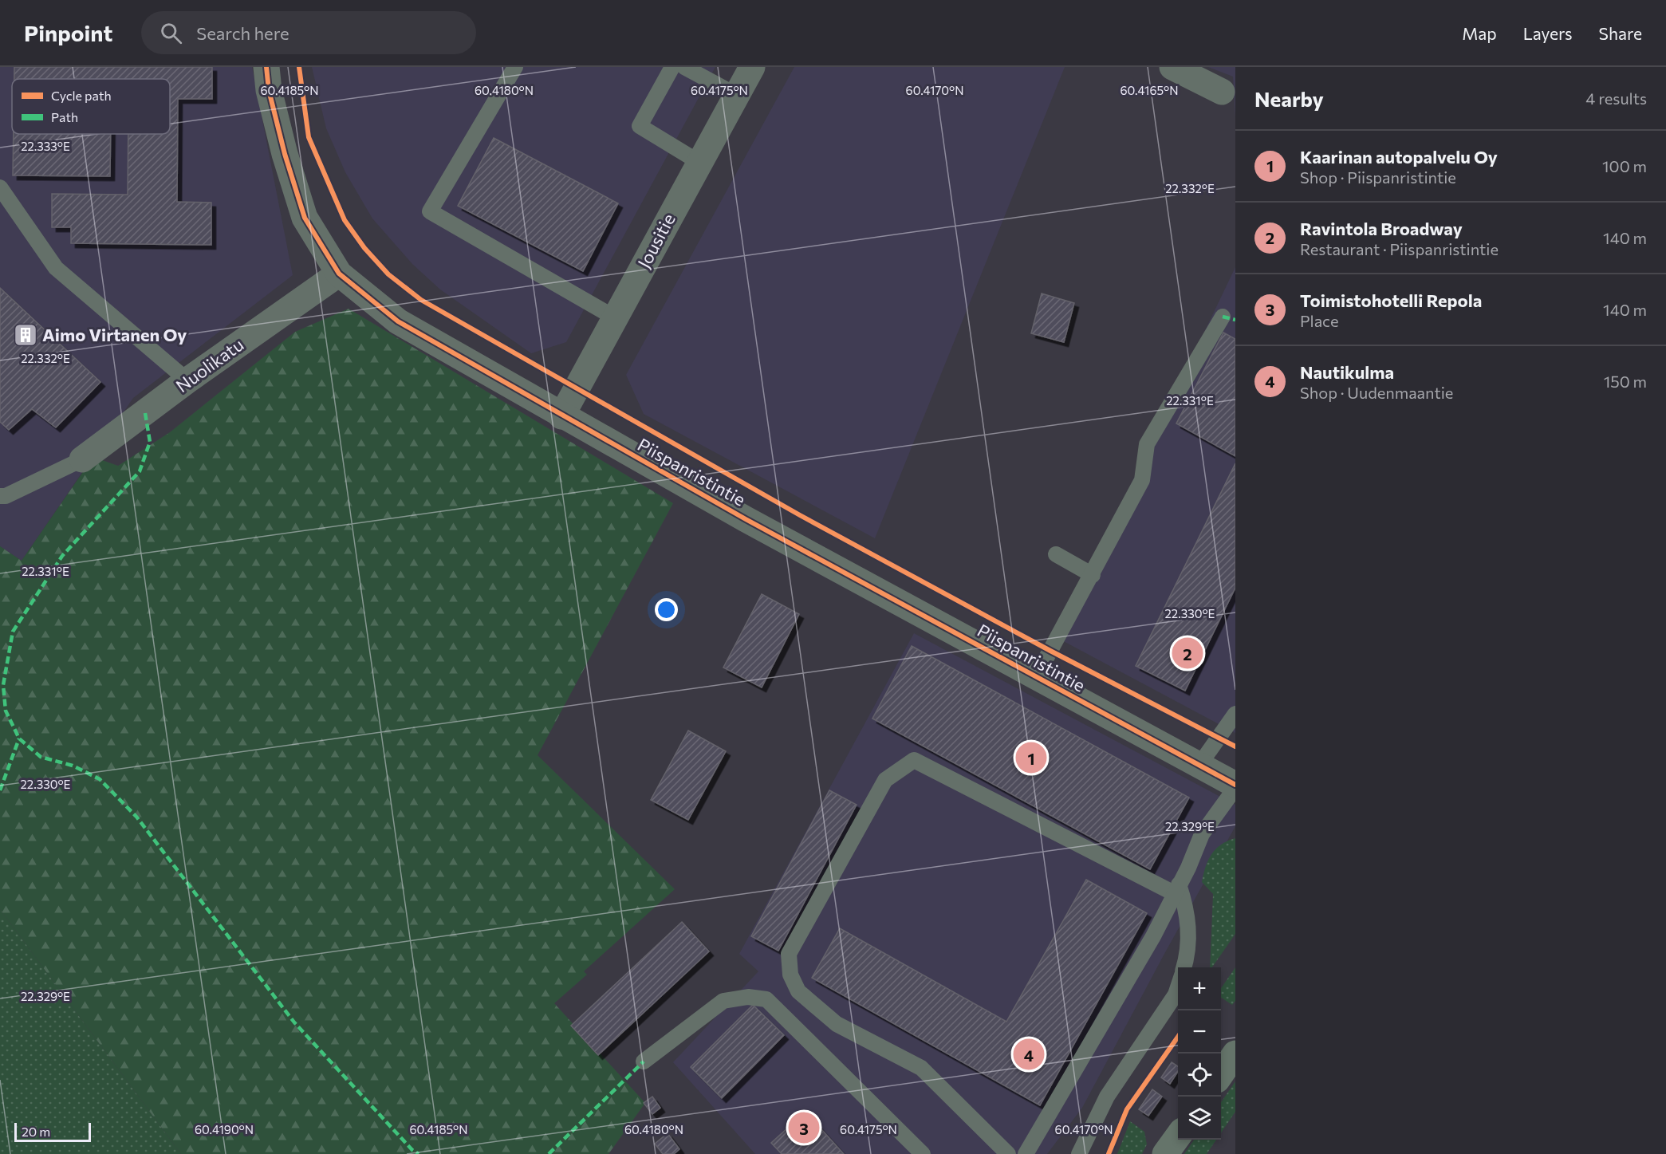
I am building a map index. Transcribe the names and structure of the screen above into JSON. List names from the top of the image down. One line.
{"streets":{"street":["Jousitie","Nuolikatu","Piispanristintie"]},"crossings":[["Jousitie","Piispanristintie"],["Nuolikatu","Piispanristintie"]],"places":{"building":["Aimo Virtanen Oy"]},"legend":["Cycle path","Path"],"scale_bar":"20 m","page":{"header":"Pinpoint","search":"Search here","nav":["Map","Layers","Share"],"heading":["Nearby","4 results"],"list":[{"mark":"1","name":"Kaarinan autopalvelu Oy","note":"Shop · Piispanristintie","value":"100 m"},{"mark":"2","name":"Ravintola Broadway","note":"Restaurant · Piispanristintie","value":"140 m"},{"mark":"3","name":"Toimistohotelli Repola","note":"Place","value":"140 m"},{"mark":"4","name":"Nautikulma","note":"Shop · Uudenmaantie","value":"150 m"}],"pins":["2","1","4","3"],"map_buttons":["+","−"],"scale":"20 m"},"coordinates":["60.4185°N","60.4180°N","60.4175°N","60.4170°N","60.4165°N","22.333°E","22.332°E","22.331°E","22.330°E","22.329°E","60.4190°N"]}
